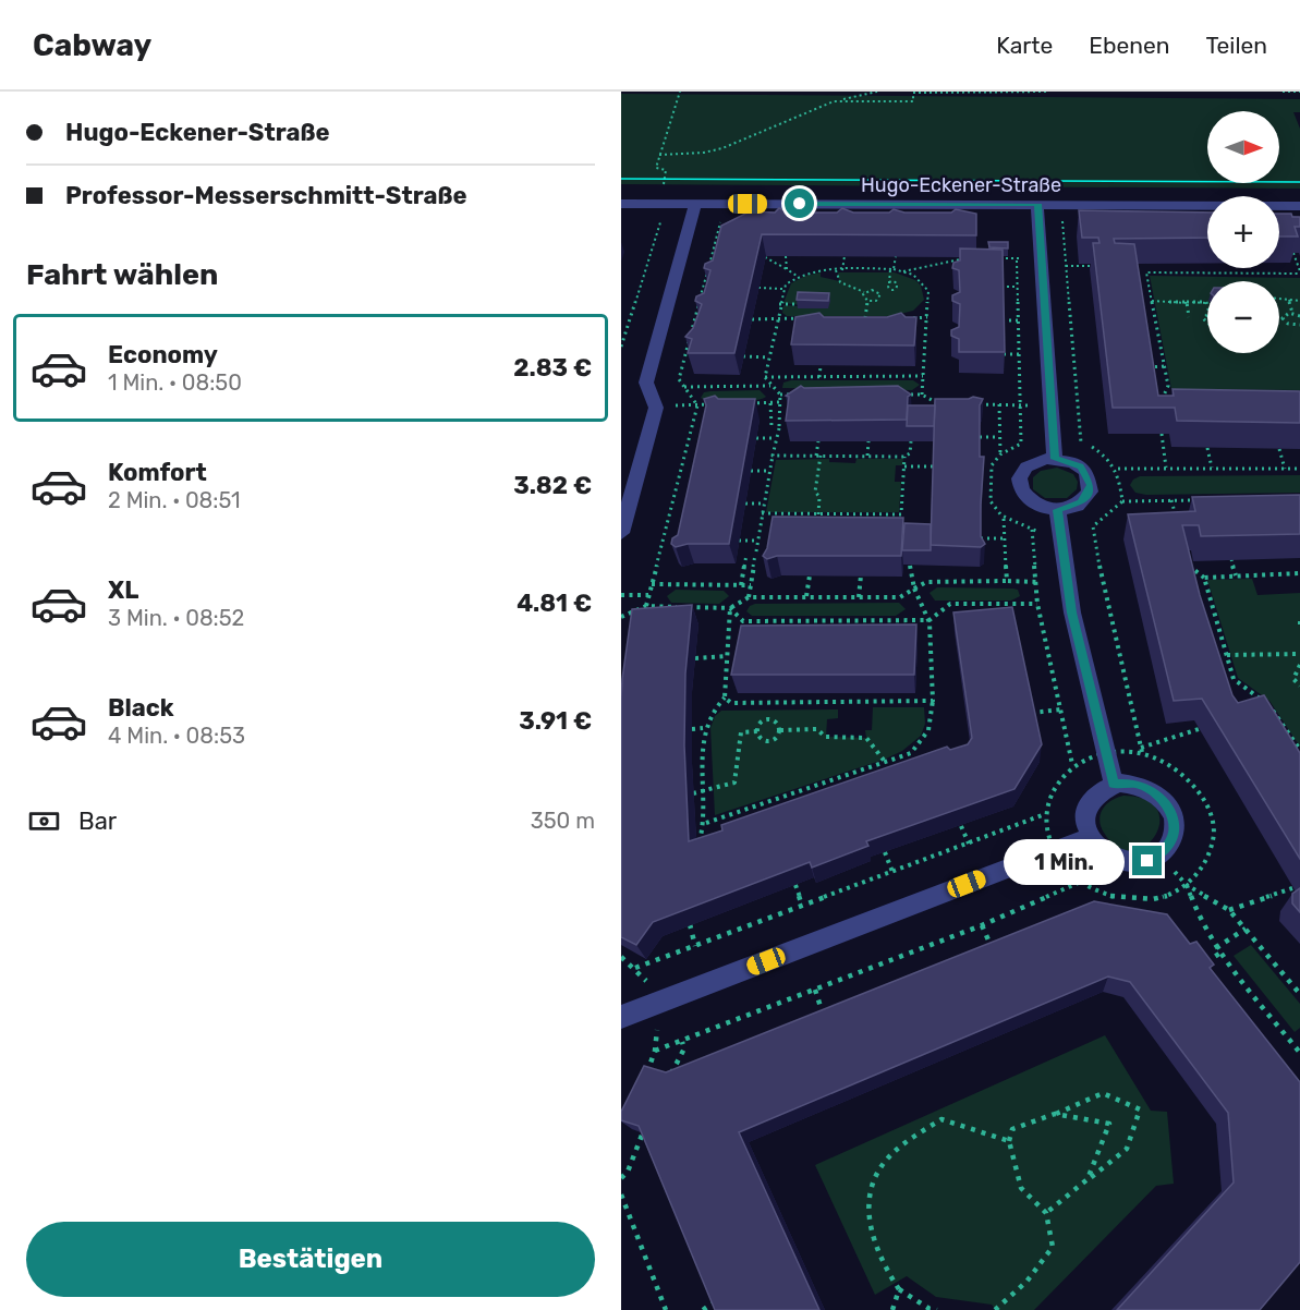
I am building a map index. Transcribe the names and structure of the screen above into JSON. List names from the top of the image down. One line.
{"streets":{"street":["Hugo-Eckener-Straße"]},"north":"right","page":{"header":"Cabway","nav":["Karte","Ebenen","Teilen"],"banner":["Hugo-Eckener-Straße","Professor-Messerschmitt-Straße"],"map_buttons":["+","−"],"heading":"Fahrt wählen","list":[{"name":"Economy","note":"1 Min. · 08:50","value":"2.83 €"},{"name":"Komfort","note":"2 Min. · 08:51","value":"3.82 €"},{"name":"XL","note":"3 Min. · 08:52","value":"4.81 €"},{"name":"Black","note":"4 Min. · 08:53","value":"3.91 €"}],"pay":["Bar","350 m"],"bubble":"1 Min.","buttons":"Bestätigen"}}
